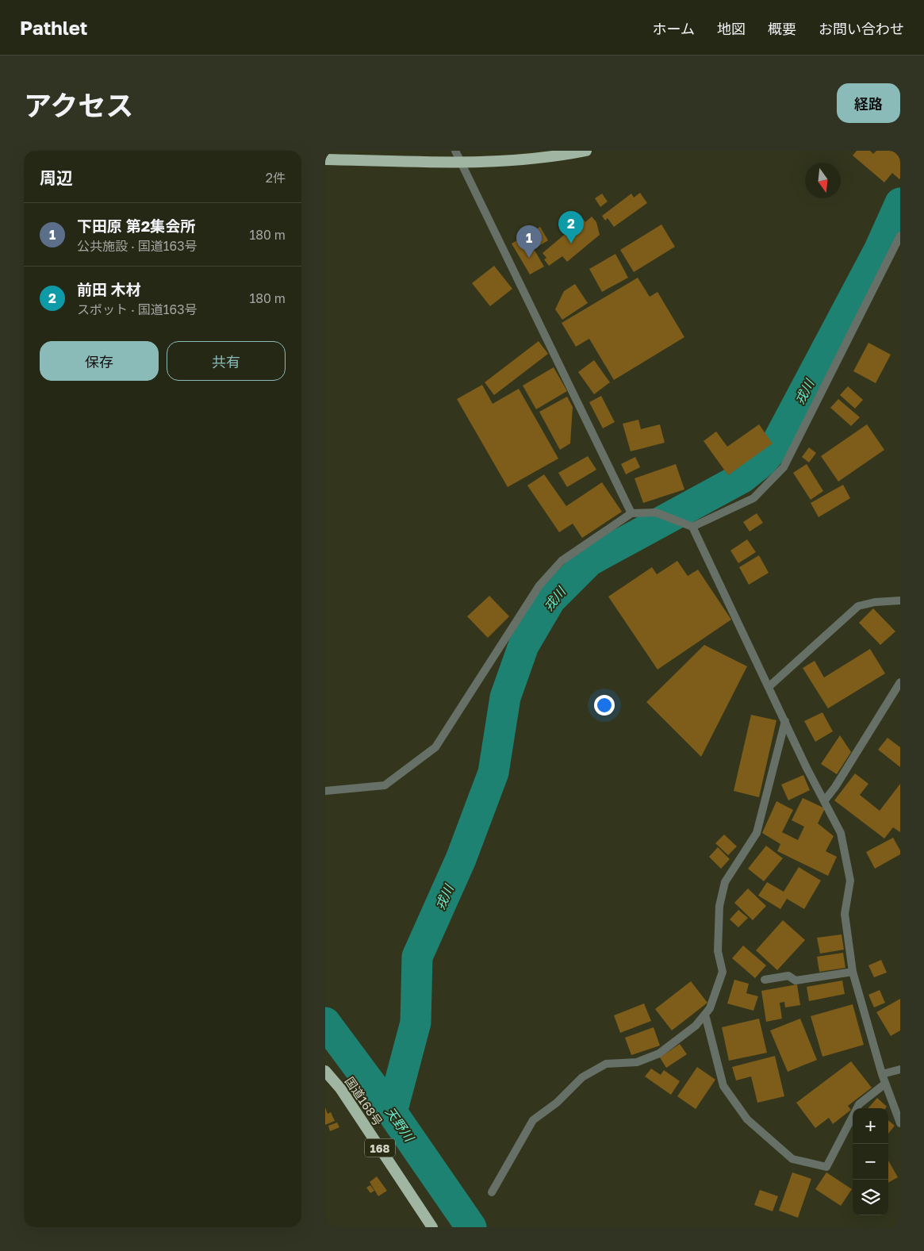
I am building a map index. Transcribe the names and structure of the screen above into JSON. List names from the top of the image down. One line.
{"streets":{"highway":["国道168号","168"]},"water":["戎川","天野川"],"north":"bottom","page":{"header":"Pathlet","nav":["ホーム","地図","概要","お問い合わせ"],"title":"アクセス","buttons":["経路",["保存","共有"]],"heading":["周辺","2件"],"list":[{"mark":"1","name":"下田原 第2集会所","note":"公共施設 · 国道163号","value":"180 m"},{"mark":"2","name":"前田 木材","note":"スポット · 国道163号","value":"180 m"}],"pins":["2","1"],"map_buttons":["+","−"]}}
